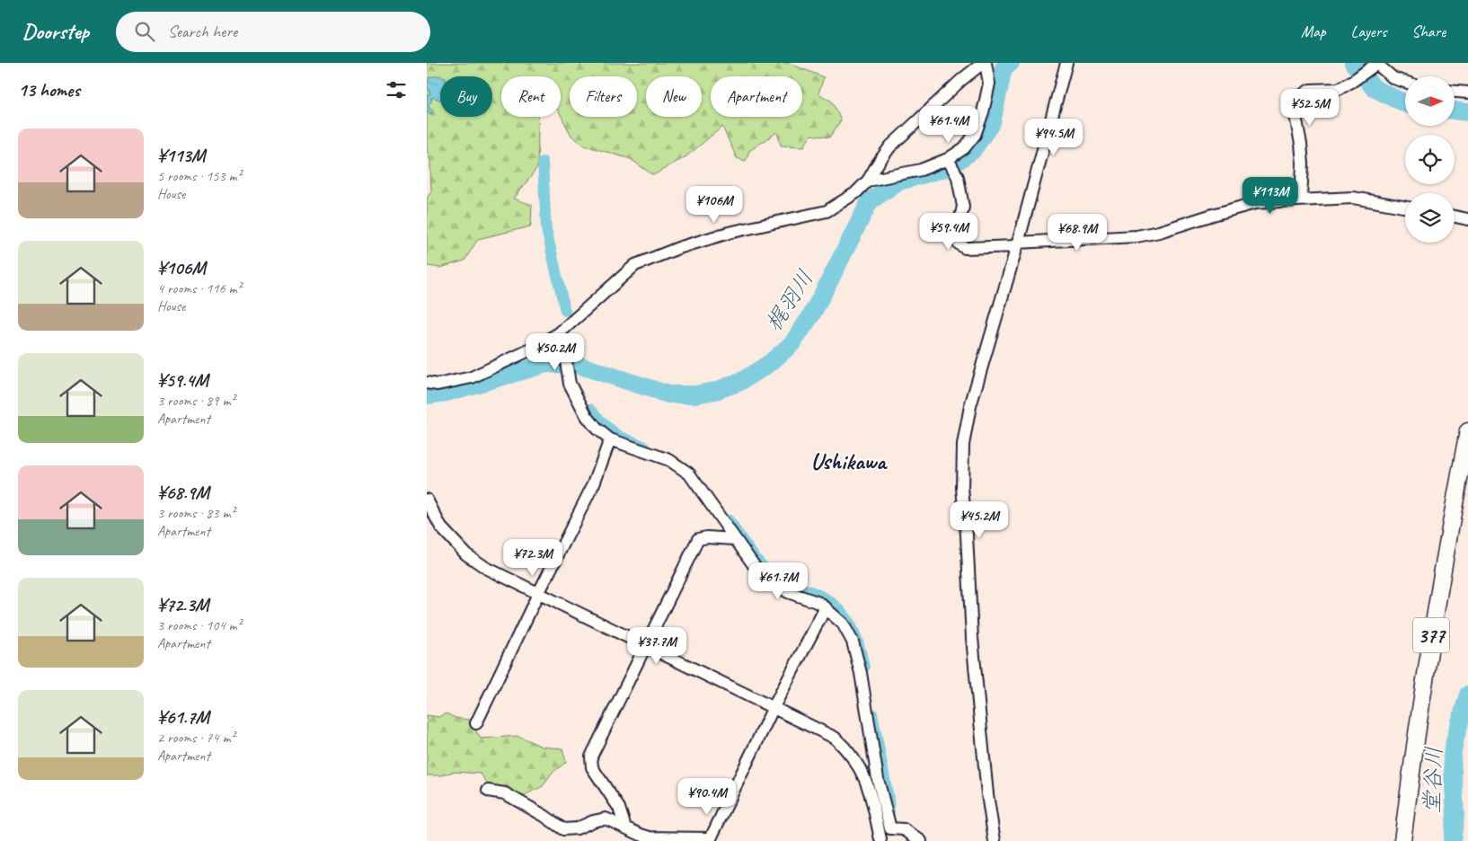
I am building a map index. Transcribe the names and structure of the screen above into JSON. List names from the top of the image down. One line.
{"streets":{"highway":["377"]},"districts":["Ushikawa"],"water":["梶羽川","堂谷川"],"north":"right","page":{"header":"Doorstep","search":"Search here","nav":["Map","Layers","Share"],"heading":"13 homes","chip":["Buy","Rent","Filters","New","Apartment"],"price":["¥52.5M","¥61.4M","¥94.5M","¥113M","¥106M","¥59.4M","¥68.9M","¥50.2M","¥45.2M","¥72.3M","¥61.7M","¥37.7M","¥90.4M"],"list":[{"name":"¥113M","note":"5 rooms · 153 m² · House"},{"name":"¥106M","note":"4 rooms · 116 m² · House"},{"name":"¥59.4M","note":"3 rooms · 89 m² · Apartment"},{"name":"¥68.9M","note":"3 rooms · 83 m² · Apartment"},{"name":"¥72.3M","note":"3 rooms · 104 m² · Apartment"},{"name":"¥61.7M","note":"2 rooms · 74 m² · Apartment"}]}}
